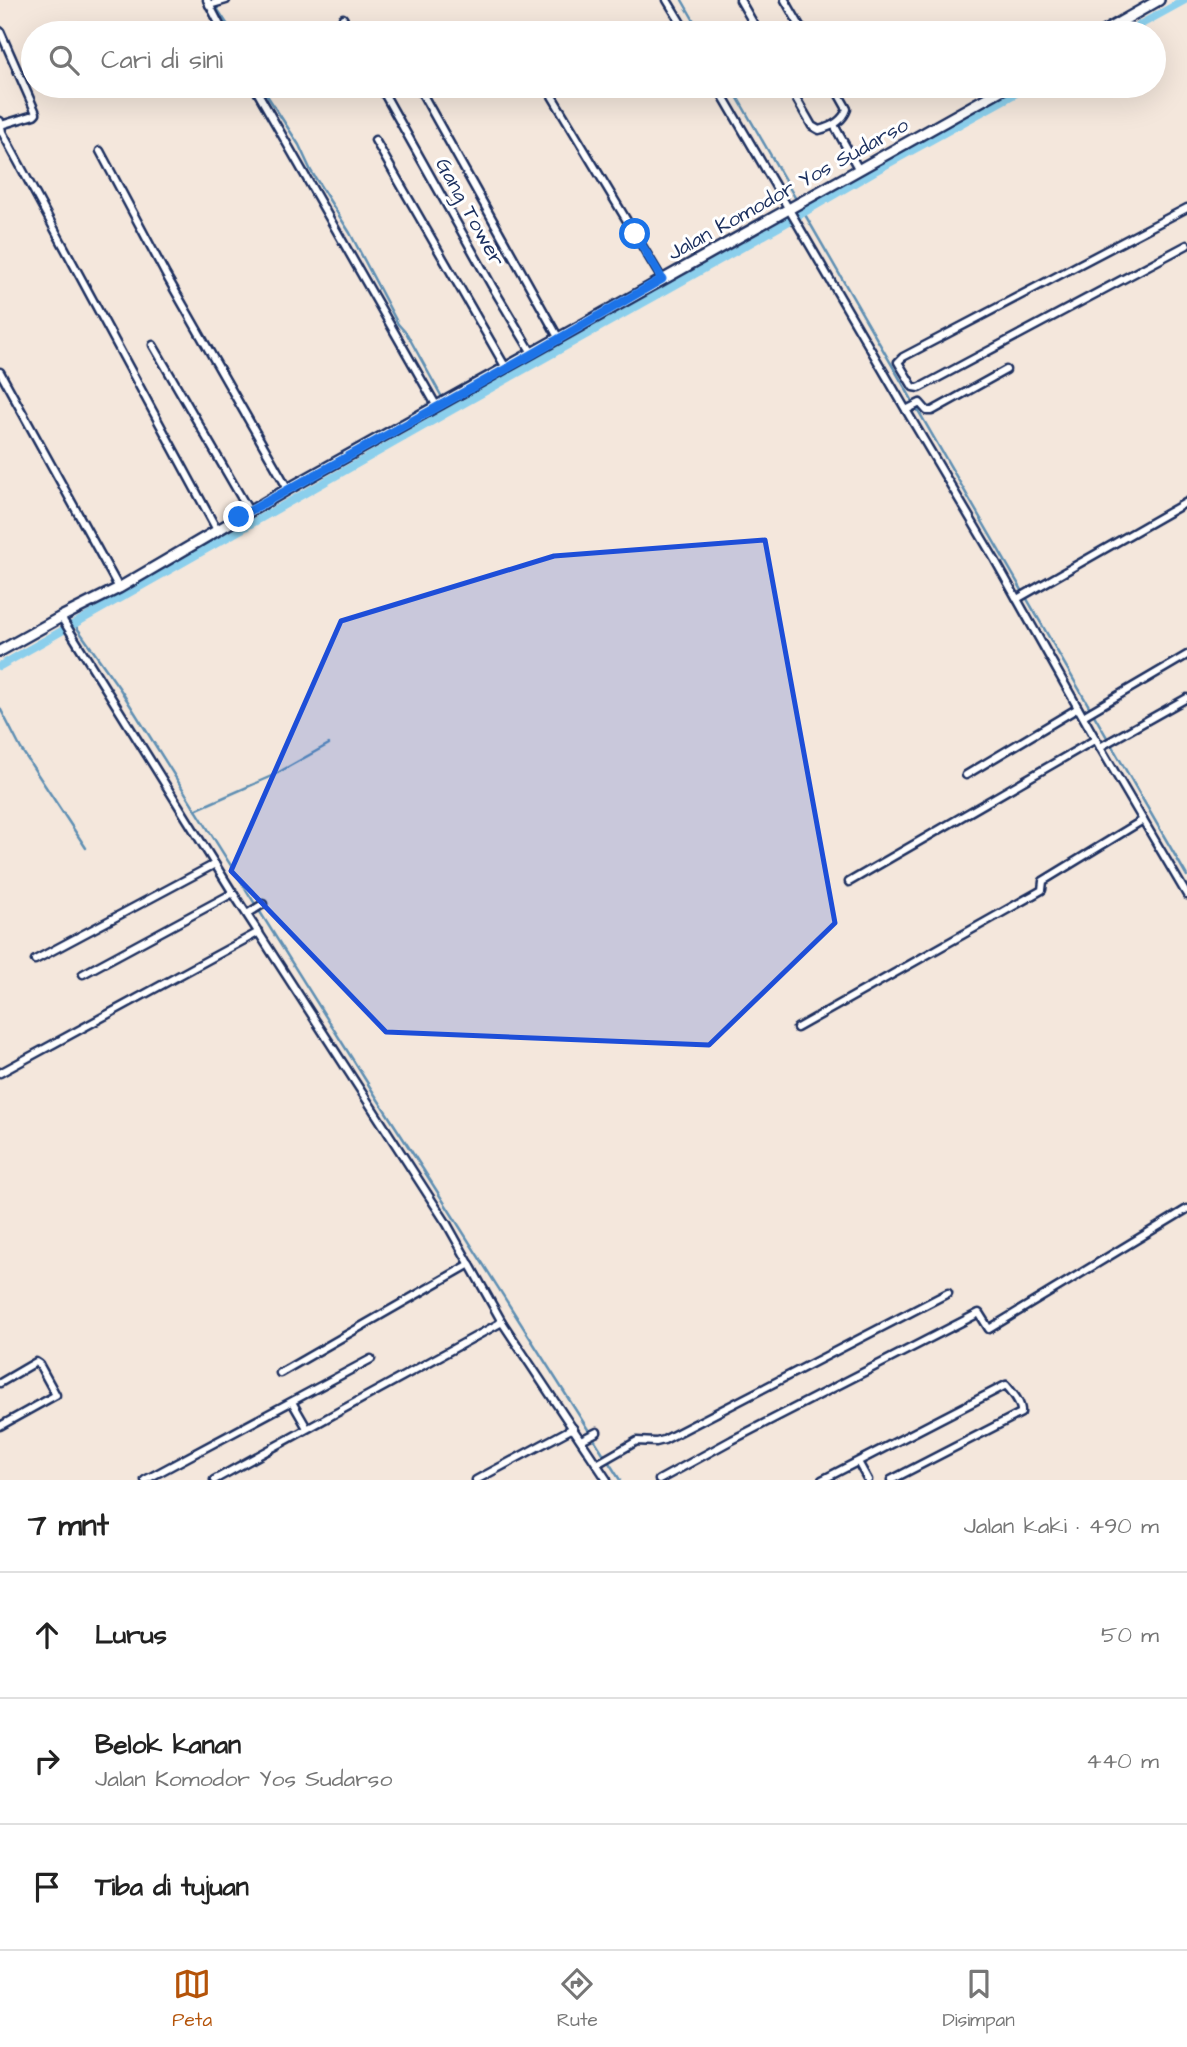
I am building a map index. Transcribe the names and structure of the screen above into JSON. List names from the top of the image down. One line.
{"streets":{"street":["Jalan Komodor Yos Sudarso","Gang Tower"]},"crossings":[["Jalan Komodor Yos Sudarso","Gang Tower"]],"page":{"search":"Cari di sini","heading":["7 mnt","Jalan kaki · 490 m"],"list":[["Lurus","50 m"],["Belok kanan","Jalan Komodor Yos Sudarso","440 m"],"Tiba di tujuan"],"nav":["Peta","Rute","Disimpan"]}}
